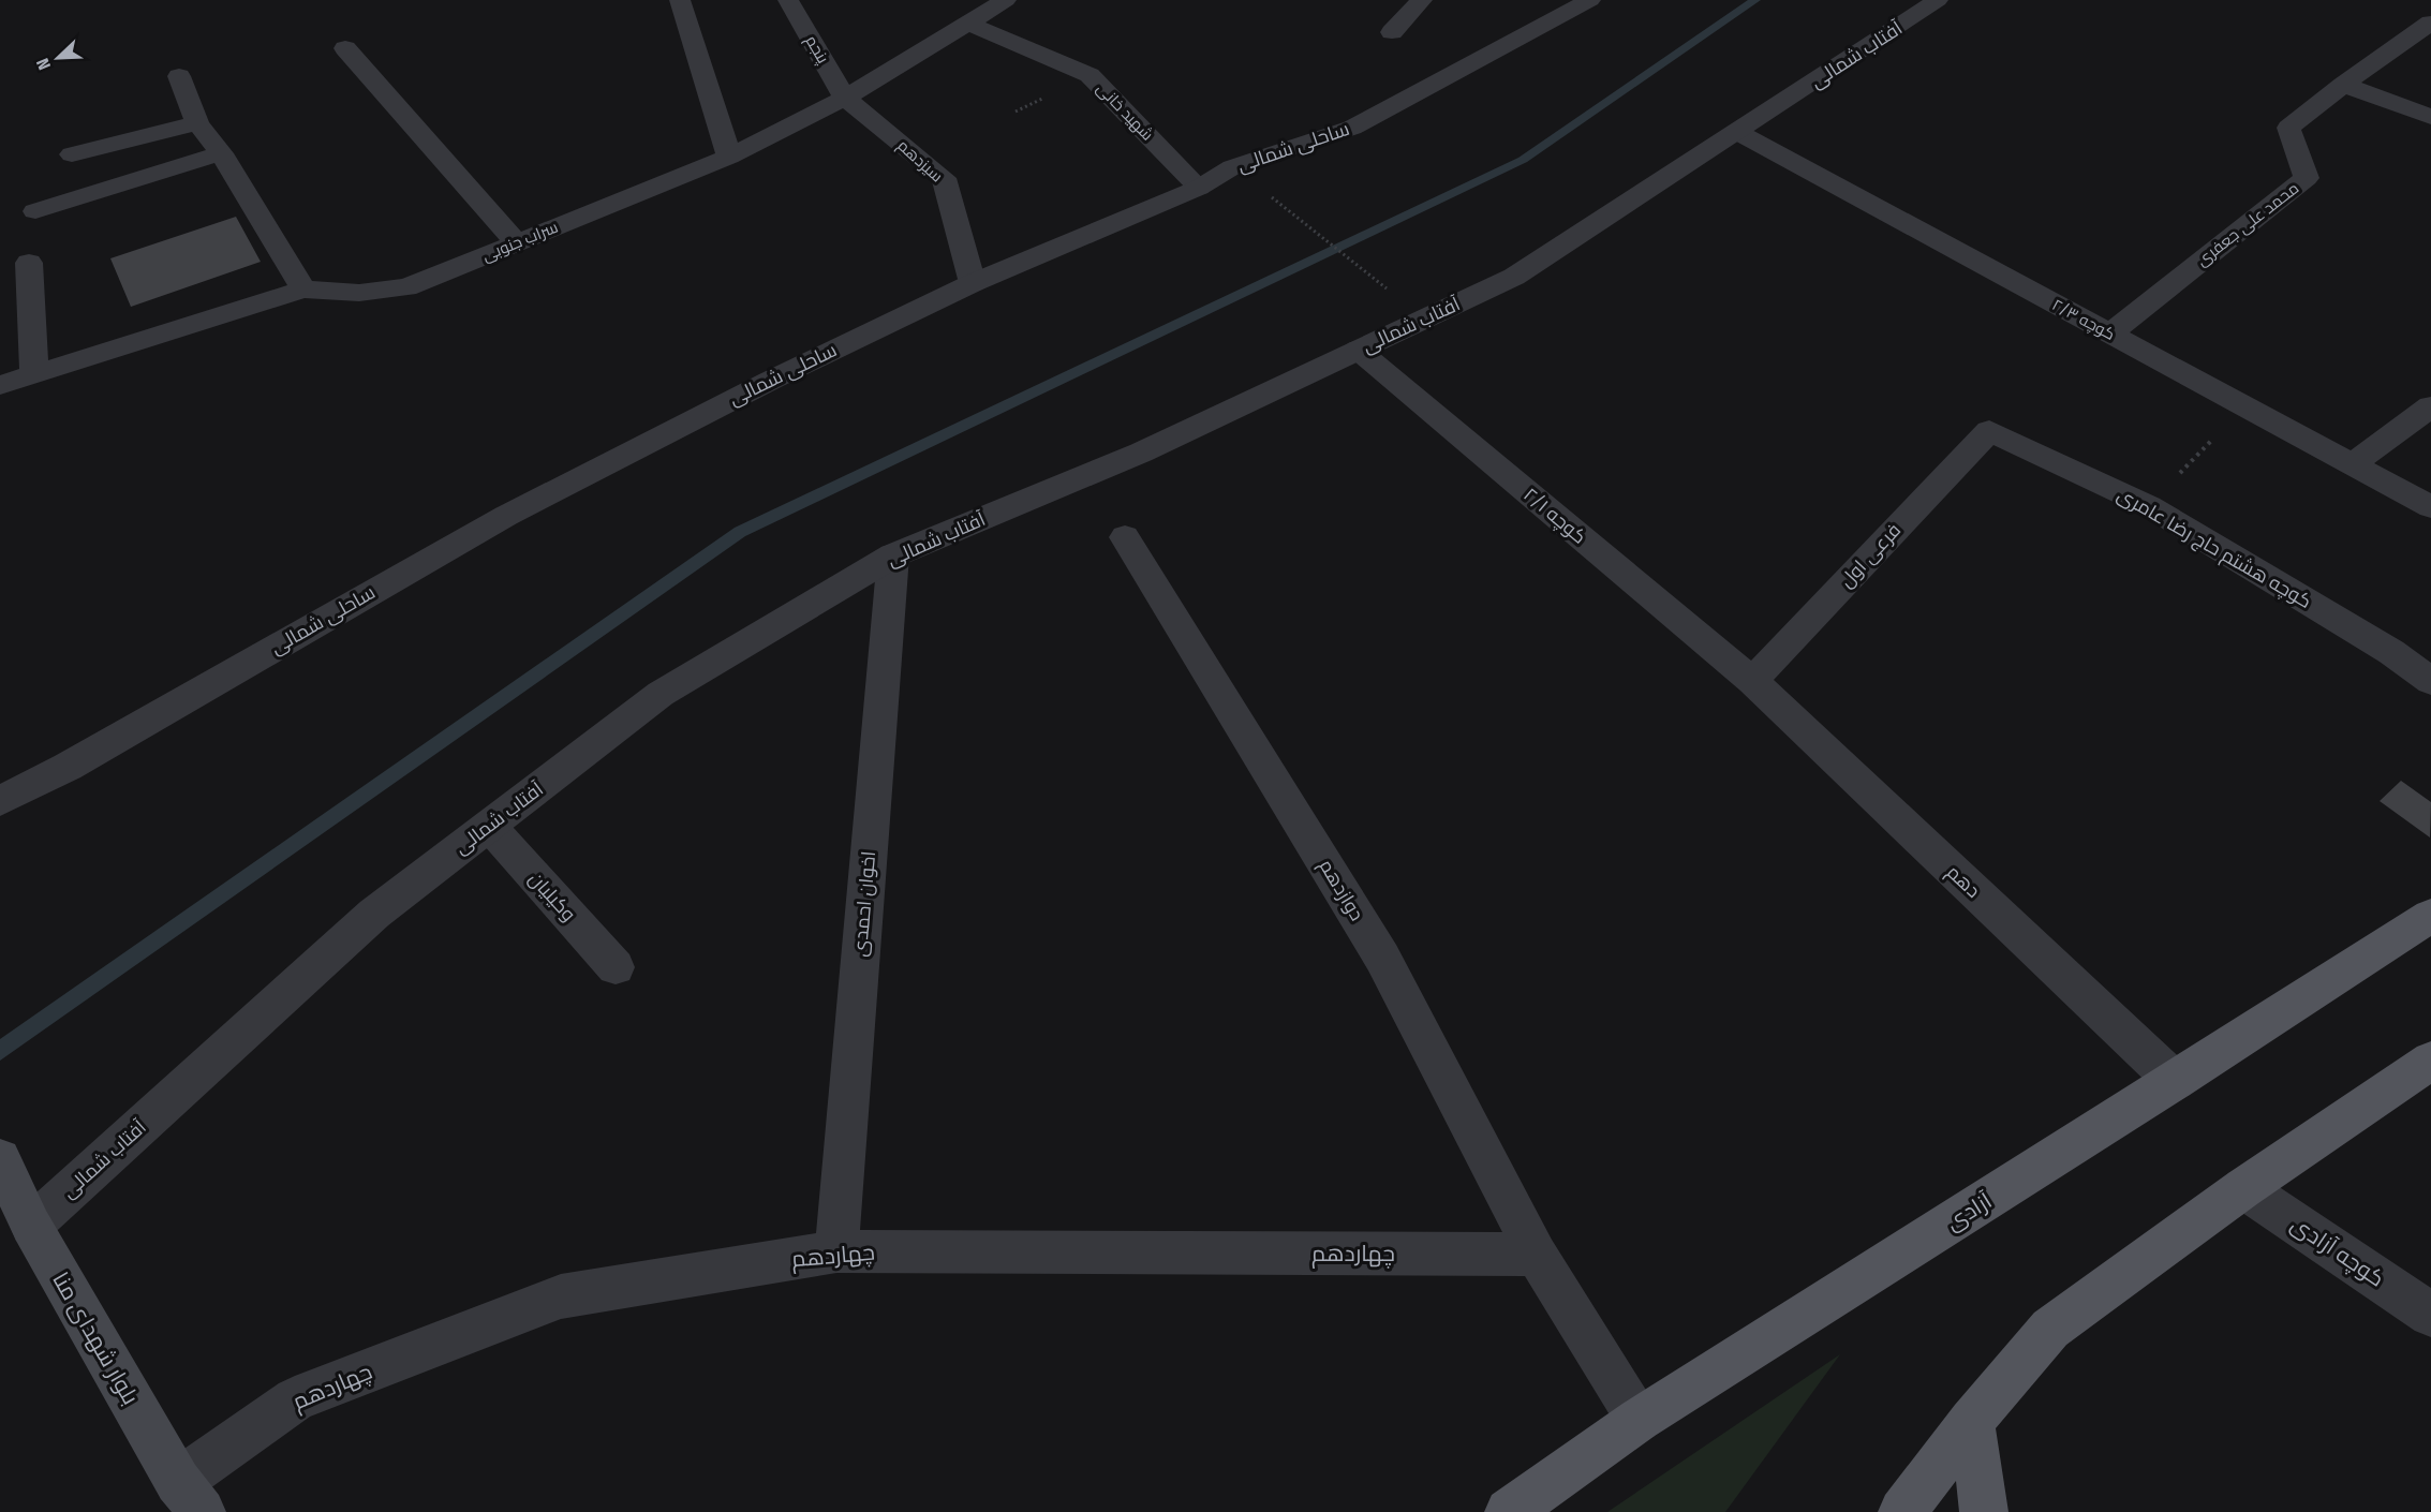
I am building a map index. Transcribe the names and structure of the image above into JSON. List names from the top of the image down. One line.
{"streets":{"main road":["آزادی","بلوار شهدای منا"],"street":["پنجم","آفتاب شمالی","شهید خانی","ساحلی شمالی","سیزدهم","محمد علی جعفری","سراب جنوبی","کوچه ۲/۳","کوچه ۲/۱","کوچه هشتم حاج رضا عامری","فرعی اول","دهم","دوازدهم","وکیلیان","اخوان احمدی","کوچه آزادی","چهاردهم"]},"crossings":[["پنجم","سیزدهم"],["پنجم","سراب جنوبی"],["آفتاب شمالی","کوچه ۲/۳"],["آفتاب شمالی","کوچه ۲/۱"],["آفتاب شمالی","وکیلیان"],["آفتاب شمالی","اخوان احمدی"],["آفتاب شمالی","بلوار شهدای منا"],["شهید خانی","ساحلی شمالی"],["شهید خانی","سراب جنوبی"],["ساحلی شمالی","سیزدهم"],["سیزدهم","سراب جنوبی"],["محمد علی جعفری","کوچه ۲/۳"],["کوچه ۲/۱","فرعی اول"],["کوچه ۲/۱","دهم"],["کوچه هشتم حاج رضا عامری","فرعی اول"],["فرعی اول","دهم"],["دهم","آزادی"],["دوازدهم","آزادی"],["دوازدهم","چهاردهم"],["اخوان احمدی","چهاردهم"],["چهاردهم","بلوار شهدای منا"]],"north":"bottom left"}
